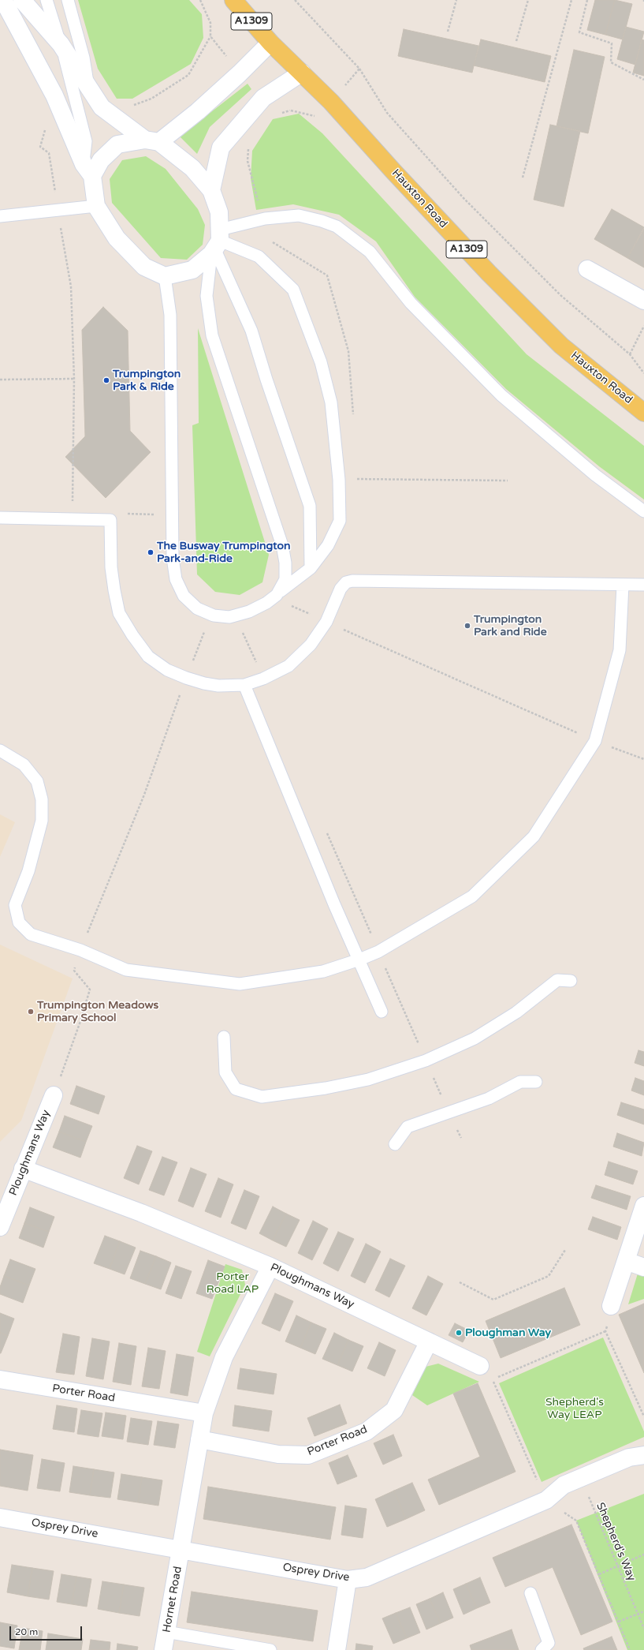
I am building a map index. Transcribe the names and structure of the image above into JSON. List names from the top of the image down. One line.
{"streets":{"main road":["A1309","Hauxton Road"],"street":["Ploughmans Way","Porter Road","Osprey Drive","Hornet Road"],"path":["Shepherd's Way"]},"crossings":[["Ploughmans Way","Porter Road"],["Osprey Drive","Shepherd's Way"],["Osprey Drive","Hornet Road"]],"parks":["Porter Road LAP","Shepherd's Way LEAP"],"places":["Trumpington Park & Ride","The Busway Trumpington Park-and-Ride","Trumpington Park and Ride","Trumpington Meadows Primary School","Ploughman Way"],"scale_bar":"20 m"}
